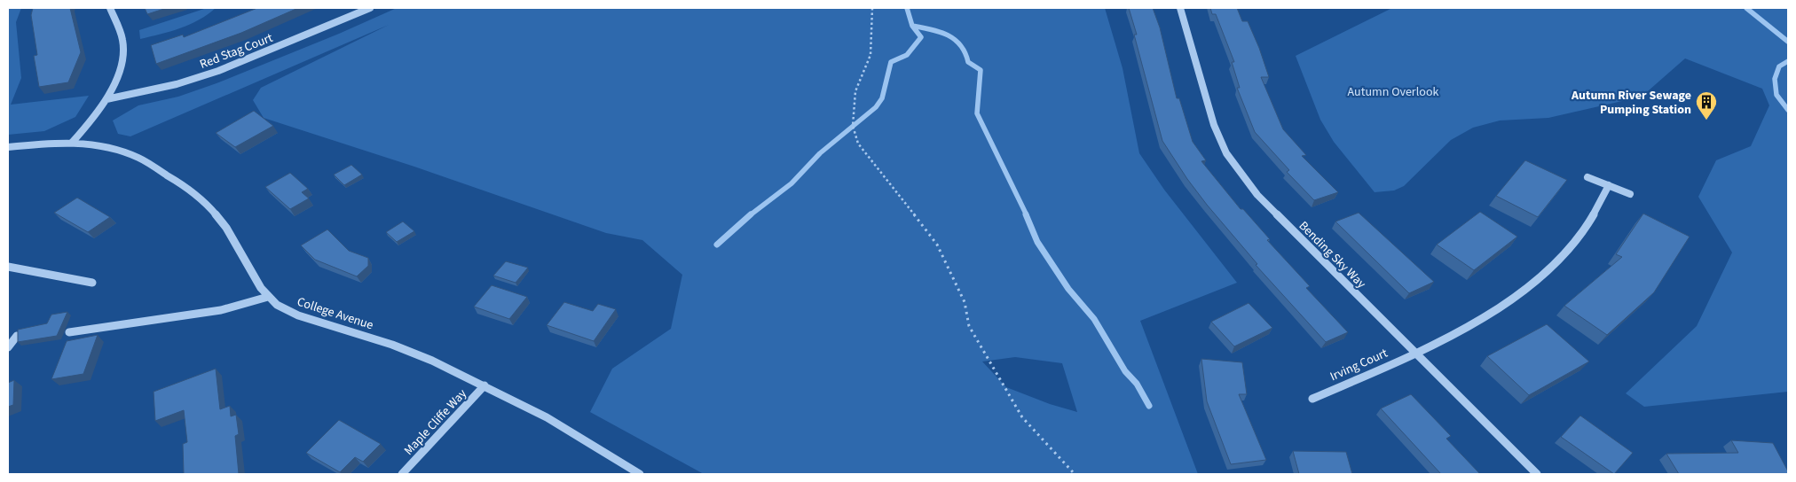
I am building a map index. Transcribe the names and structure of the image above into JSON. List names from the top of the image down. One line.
{"streets":{"street":["Red Stag Court","Bending Sky Way","College Avenue","Irving Court","Maple Cliffe Way"]},"crossings":[["Bending Sky Way","Irving Court"],["College Avenue","Maple Cliffe Way"]],"parks":["Autumn Overlook"],"places":{"building":["Autumn River Sewage Pumping Station"]}}
